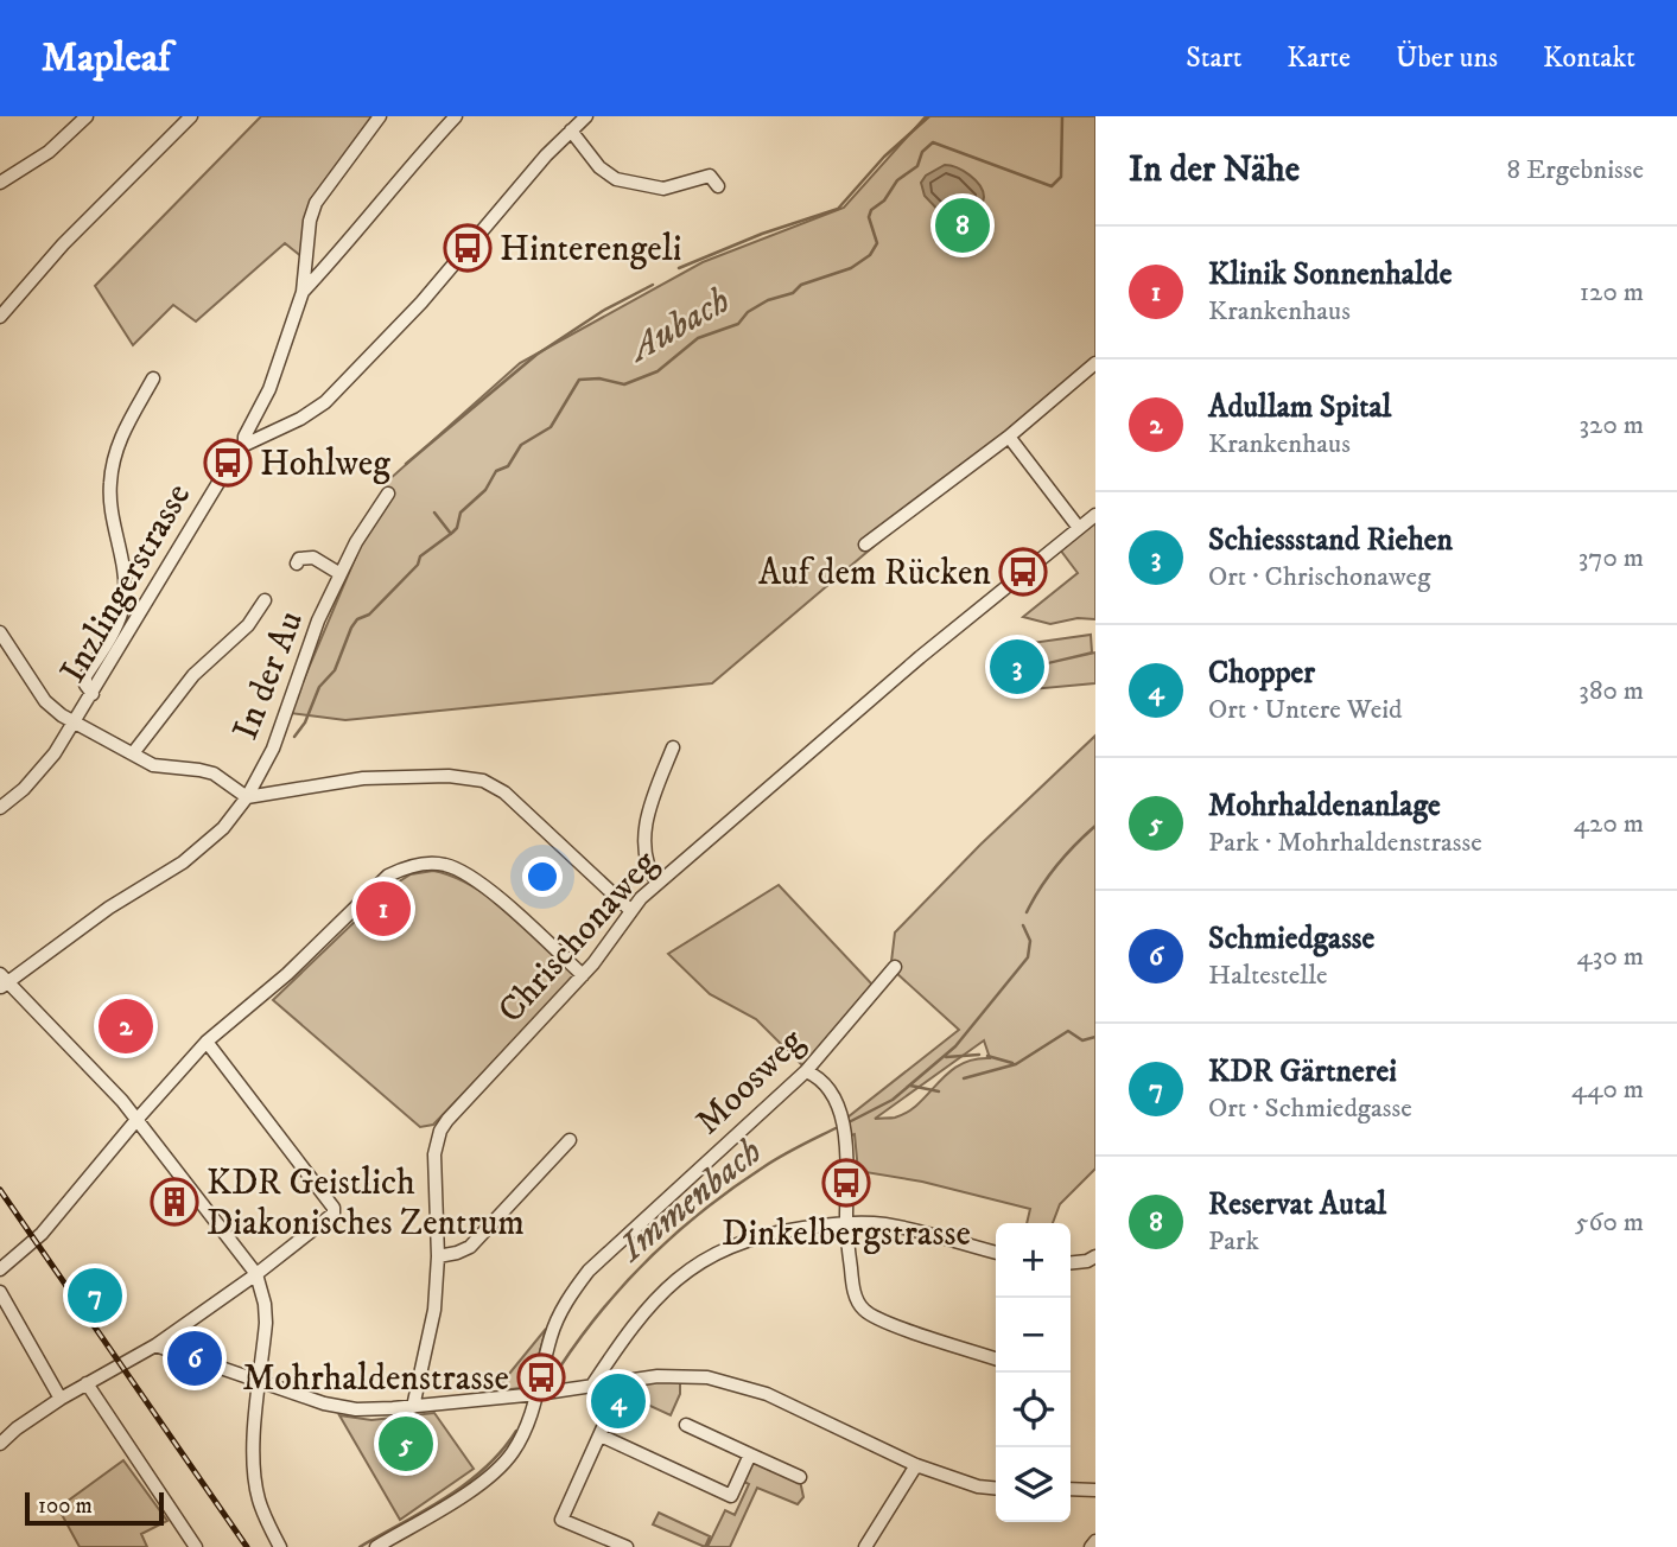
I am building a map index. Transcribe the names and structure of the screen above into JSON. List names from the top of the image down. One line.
{"streets":{"street":["Inzlingerstrasse","In der Au","Chrischonaweg","Moosweg"]},"water":["Aubach","Immenbach"],"places":{"bus stop":["Hinterengeli","Hohlweg","Auf dem Rücken","Dinkelbergstrasse","Mohrhaldenstrasse"],"building":["KDR Geistlich Diakonisches Zentrum"]},"scale_bar":"100 m","page":{"header":"Mapleaf","nav":["Start","Karte","Über uns","Kontakt"],"heading":["In der Nähe","8 Ergebnisse"],"pins":["8","3","1","2","7","6","4","5"],"list":[{"mark":"1","name":"Klinik Sonnenhalde","note":"Krankenhaus","value":"120 m"},{"mark":"2","name":"Adullam Spital","note":"Krankenhaus","value":"320 m"},{"mark":"3","name":"Schiessstand Riehen","note":"Ort · Chrischonaweg","value":"370 m"},{"mark":"4","name":"Chopper","note":"Ort · Untere Weid","value":"380 m"},{"mark":"5","name":"Mohrhaldenanlage","note":"Park · Mohrhaldenstrasse","value":"420 m"},{"mark":"6","name":"Schmiedgasse","note":"Haltestelle","value":"430 m"},{"mark":"7","name":"KDR Gärtnerei","note":"Ort · Schmiedgasse","value":"440 m"},{"mark":"8","name":"Reservat Autal","note":"Park","value":"560 m"}],"map_buttons":["+","−"],"scale":"100 m"}}
